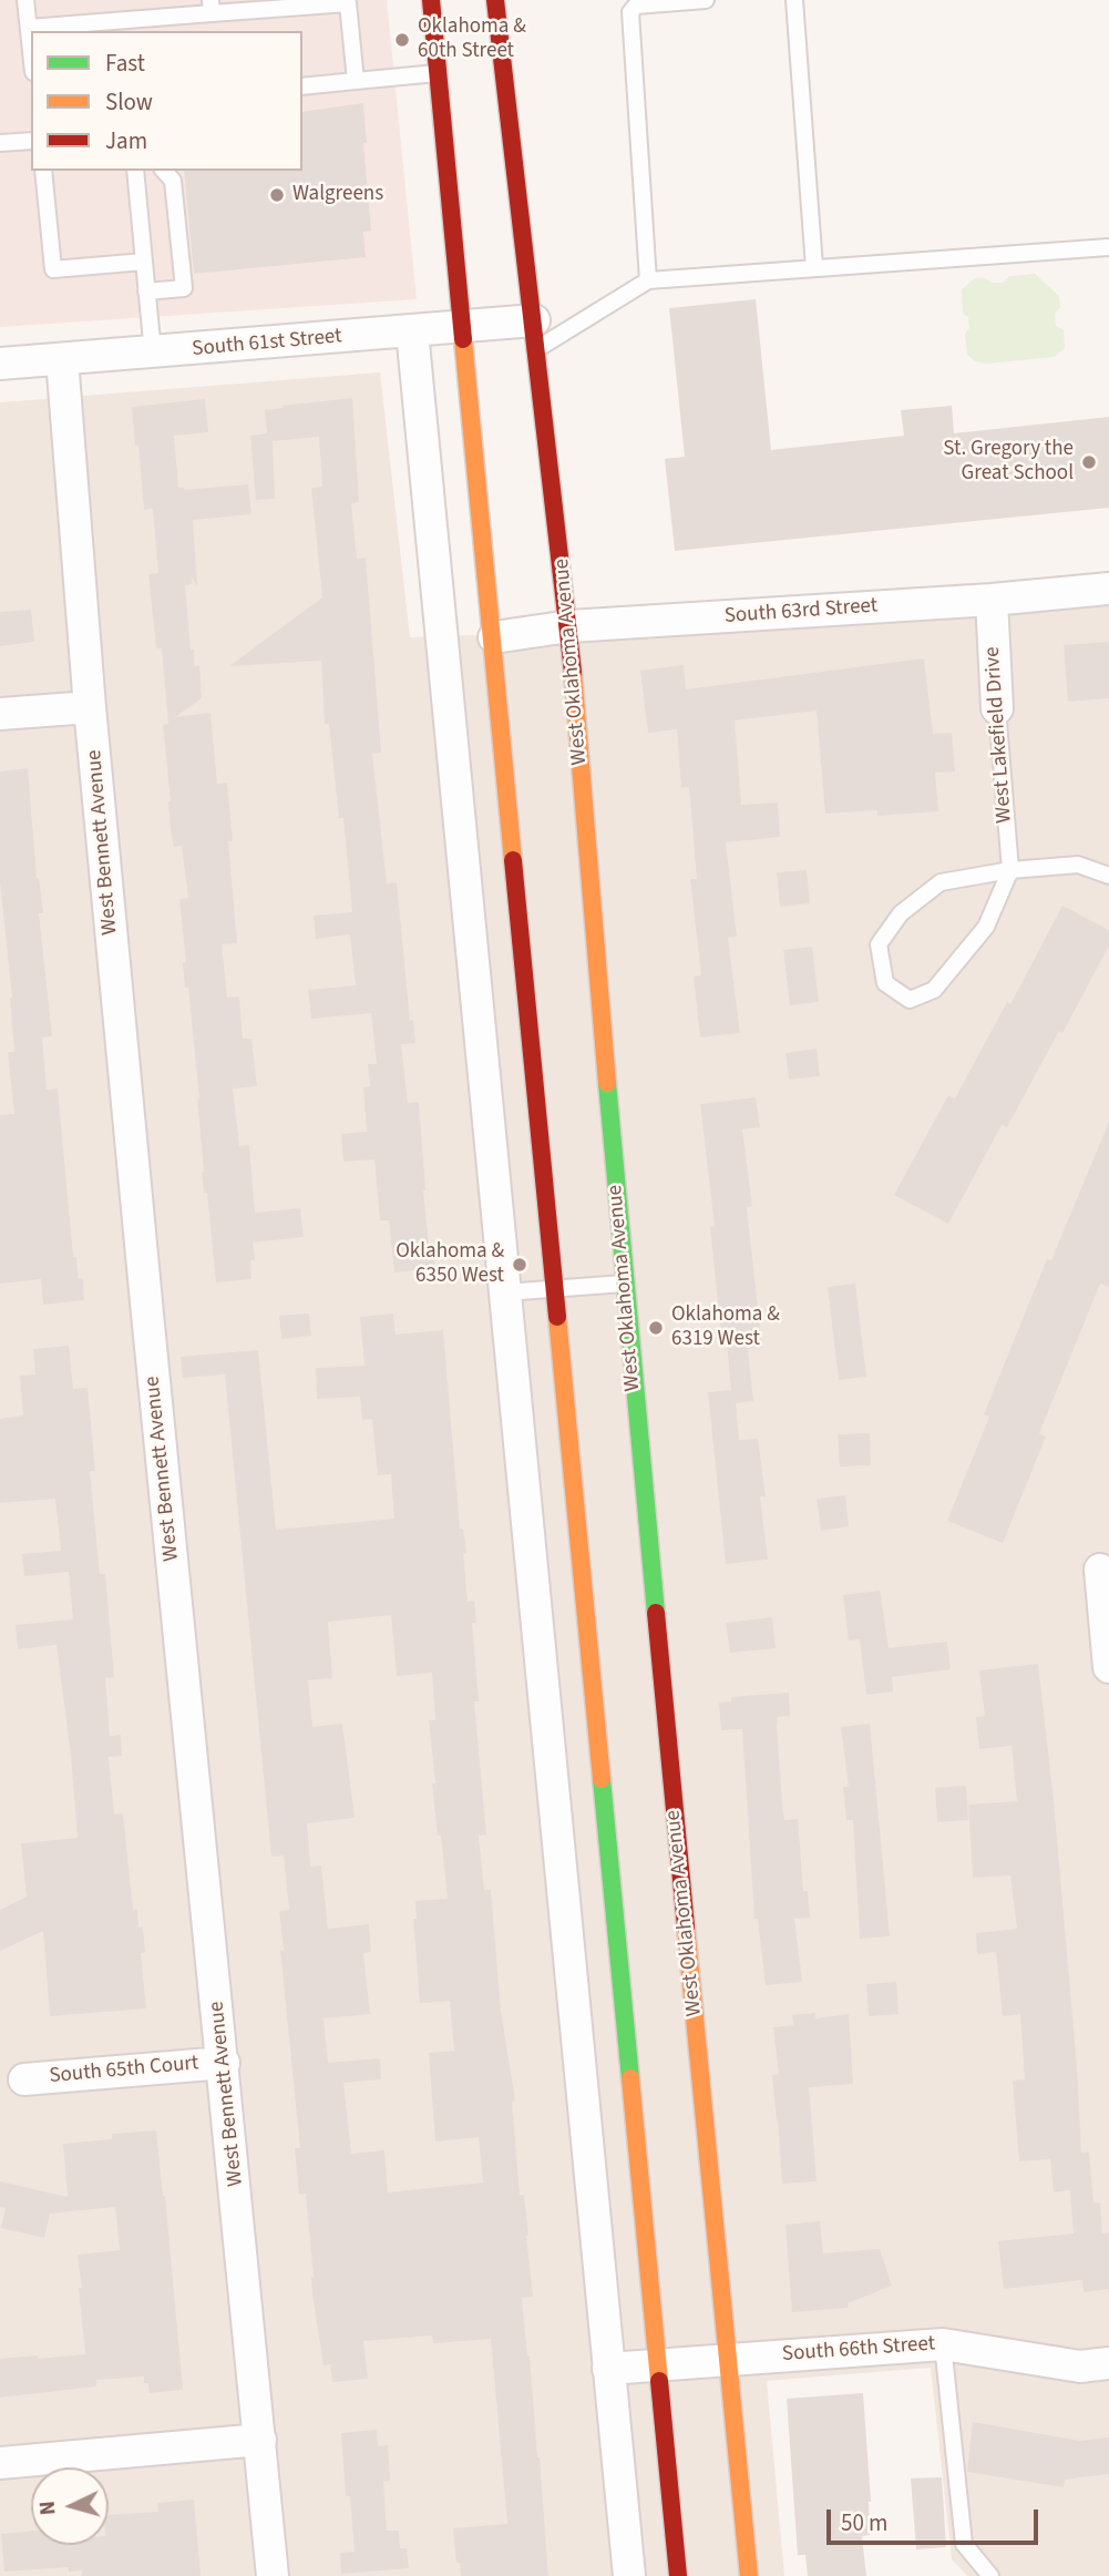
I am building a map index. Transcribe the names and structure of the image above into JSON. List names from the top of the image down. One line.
{"streets":{"main road":["West Oklahoma Avenue"],"street":["South 61st Street","South 63rd Street","West Lakefield Drive","West Bennett Avenue","South 65th Court","South 66th Street"]},"crossings":[["South 61st Street","West Oklahoma Avenue"],["South 61st Street","West Bennett Avenue"],["South 63rd Street","West Oklahoma Avenue"],["South 63rd Street","West Lakefield Drive"],["West Oklahoma Avenue","South 66th Street"],["West Bennett Avenue","South 65th Court"]],"places":["Oklahoma & 60th Street","Walgreens","St. Gregory the Great School","Oklahoma & 6350 West","Oklahoma & 6319 West"],"legend":["Fast","Slow","Jam"],"scale_bar":"50 m","north":"left"}
